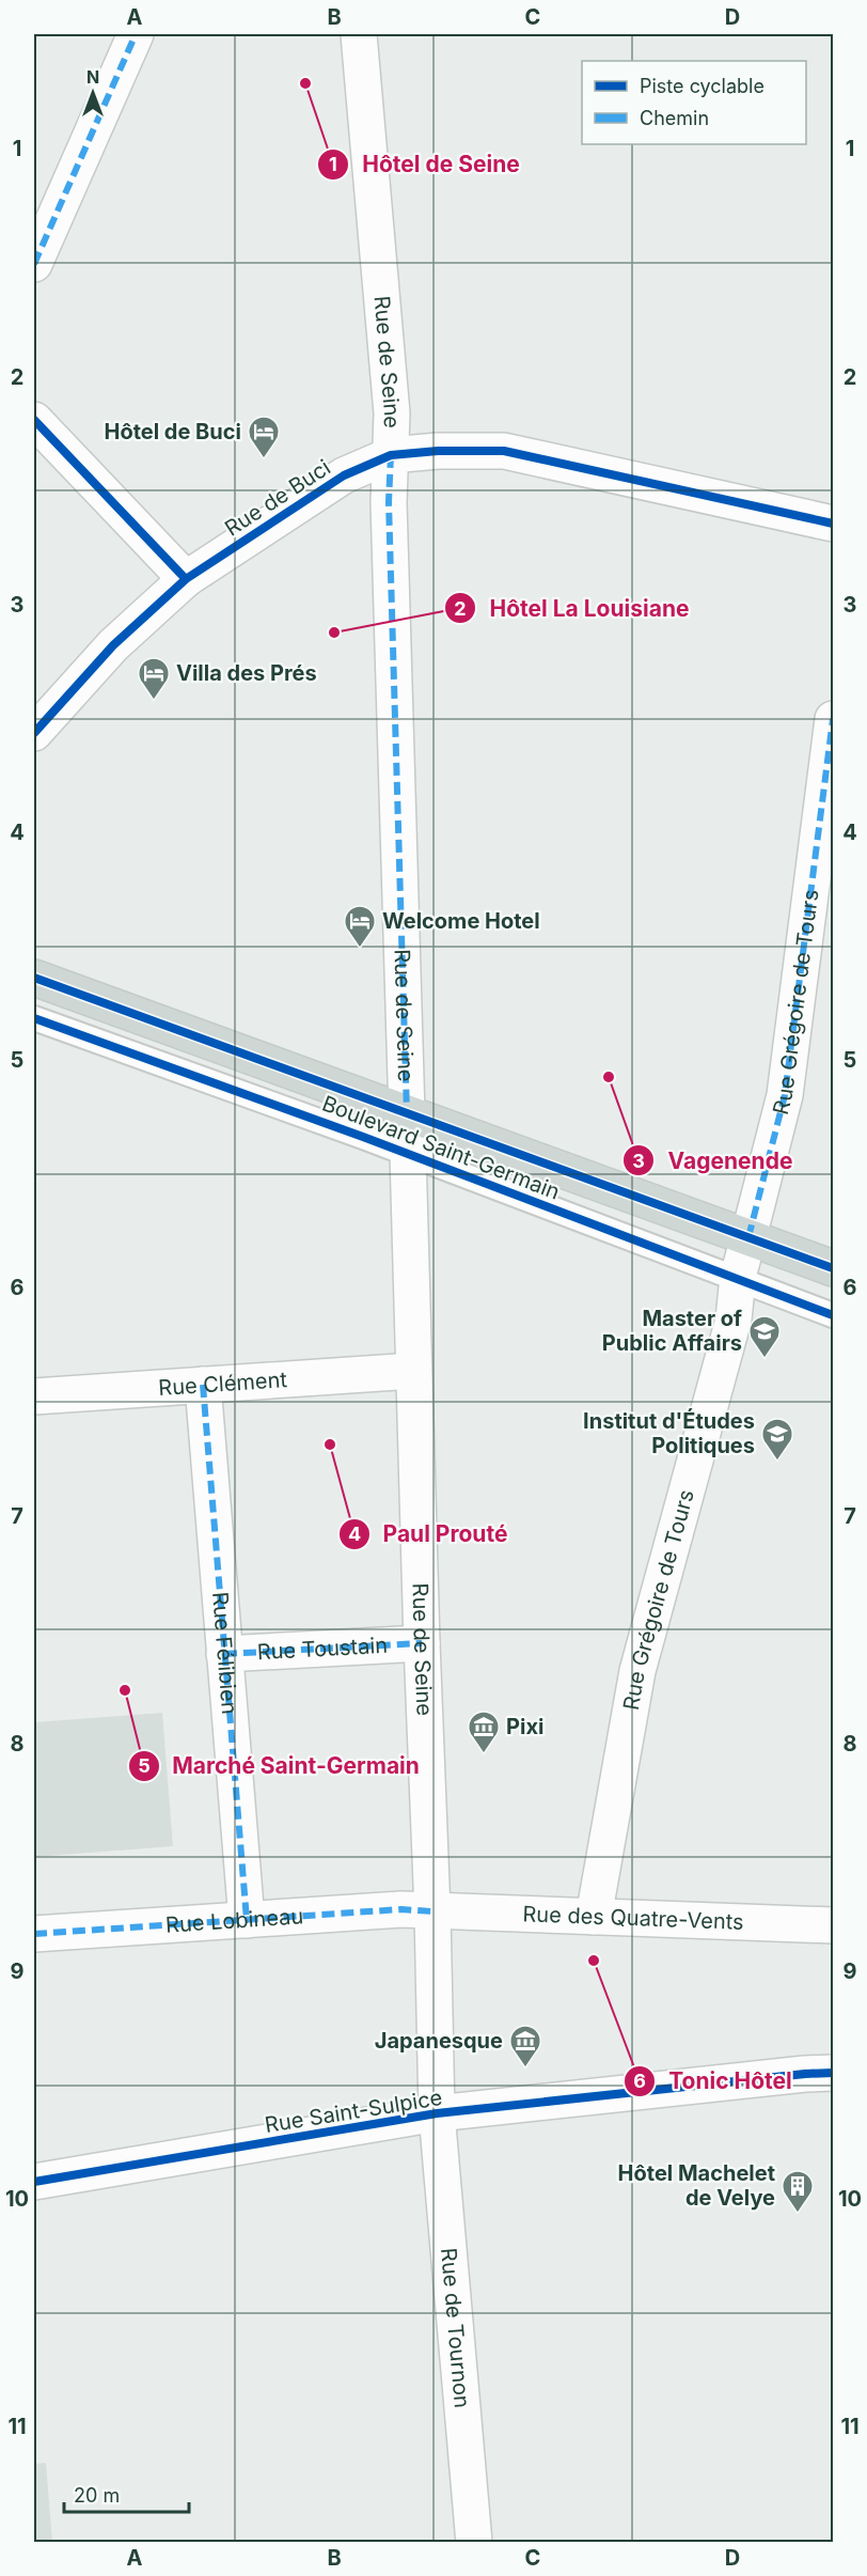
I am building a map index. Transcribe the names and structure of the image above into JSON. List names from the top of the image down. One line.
{"streets":{"main road":["Boulevard Saint-Germain"],"street":["Rue de Seine","Rue de Buci","Rue Grégoire de Tours","Rue Clément","Rue Toustain","Rue Félibien","Rue des Quatre-Vents","Rue Lobineau","Rue Saint-Sulpice","Rue de Tournon"]},"crossings":[["Rue de Seine","Rue de Buci"],["Rue de Seine","Boulevard Saint-Germain"],["Rue de Seine","Rue Clément"],["Rue de Seine","Rue Toustain"],["Rue de Seine","Rue des Quatre-Vents"],["Rue de Seine","Rue Lobineau"],["Rue de Seine","Rue Saint-Sulpice"],["Rue de Seine","Rue de Tournon"],["Rue Grégoire de Tours","Boulevard Saint-Germain"],["Rue Grégoire de Tours","Rue des Quatre-Vents"],["Rue Clément","Rue Félibien"],["Rue Toustain","Rue Félibien"],["Rue Félibien","Rue Lobineau"],["Rue des Quatre-Vents","Rue Lobineau"],["Rue Saint-Sulpice","Rue de Tournon"]],"places":{"other":["Hôtel de Seine","Hôtel La Louisiane","Vagenende","Paul Prouté","Marché Saint-Germain","Tonic Hôtel"],"hotel":["Hôtel de Buci","Villa des Prés","Welcome Hotel"],"school or university":["Master of Public Affairs","Institut d'Études Politiques"],"museum":["Pixi","Japanesque"],"building":["Hôtel Machelet de Velye"]},"legend":["Piste cyclable","Chemin"],"scale_bar":"20 m","north":"top","grid":{"columns":["A","B","C","D"],"rows":["1","2","3","4","5","6","7","8","9","10","11"]}}
